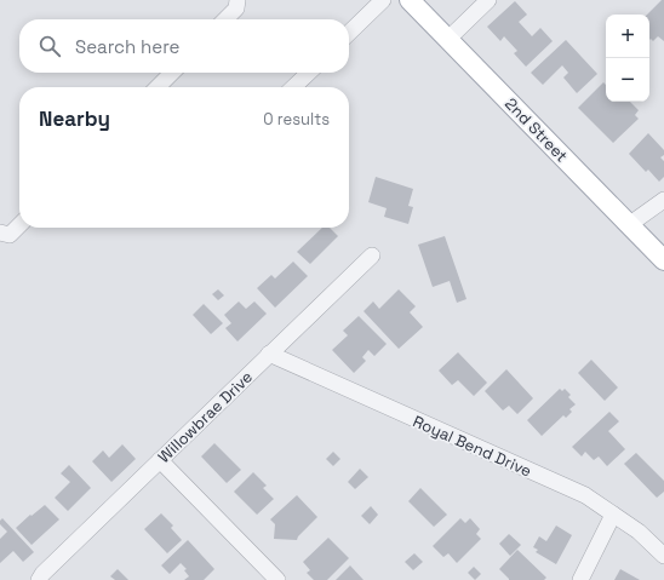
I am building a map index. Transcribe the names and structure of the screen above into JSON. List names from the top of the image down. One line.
{"streets":{"main road":["2nd Street"],"street":["Willowbrae Drive","Royal Bend Drive"]},"crossings":[["Willowbrae Drive","Royal Bend Drive"]],"page":{"map_buttons":["+","−"],"search":"Search here","heading":["Nearby","0 results"]}}
